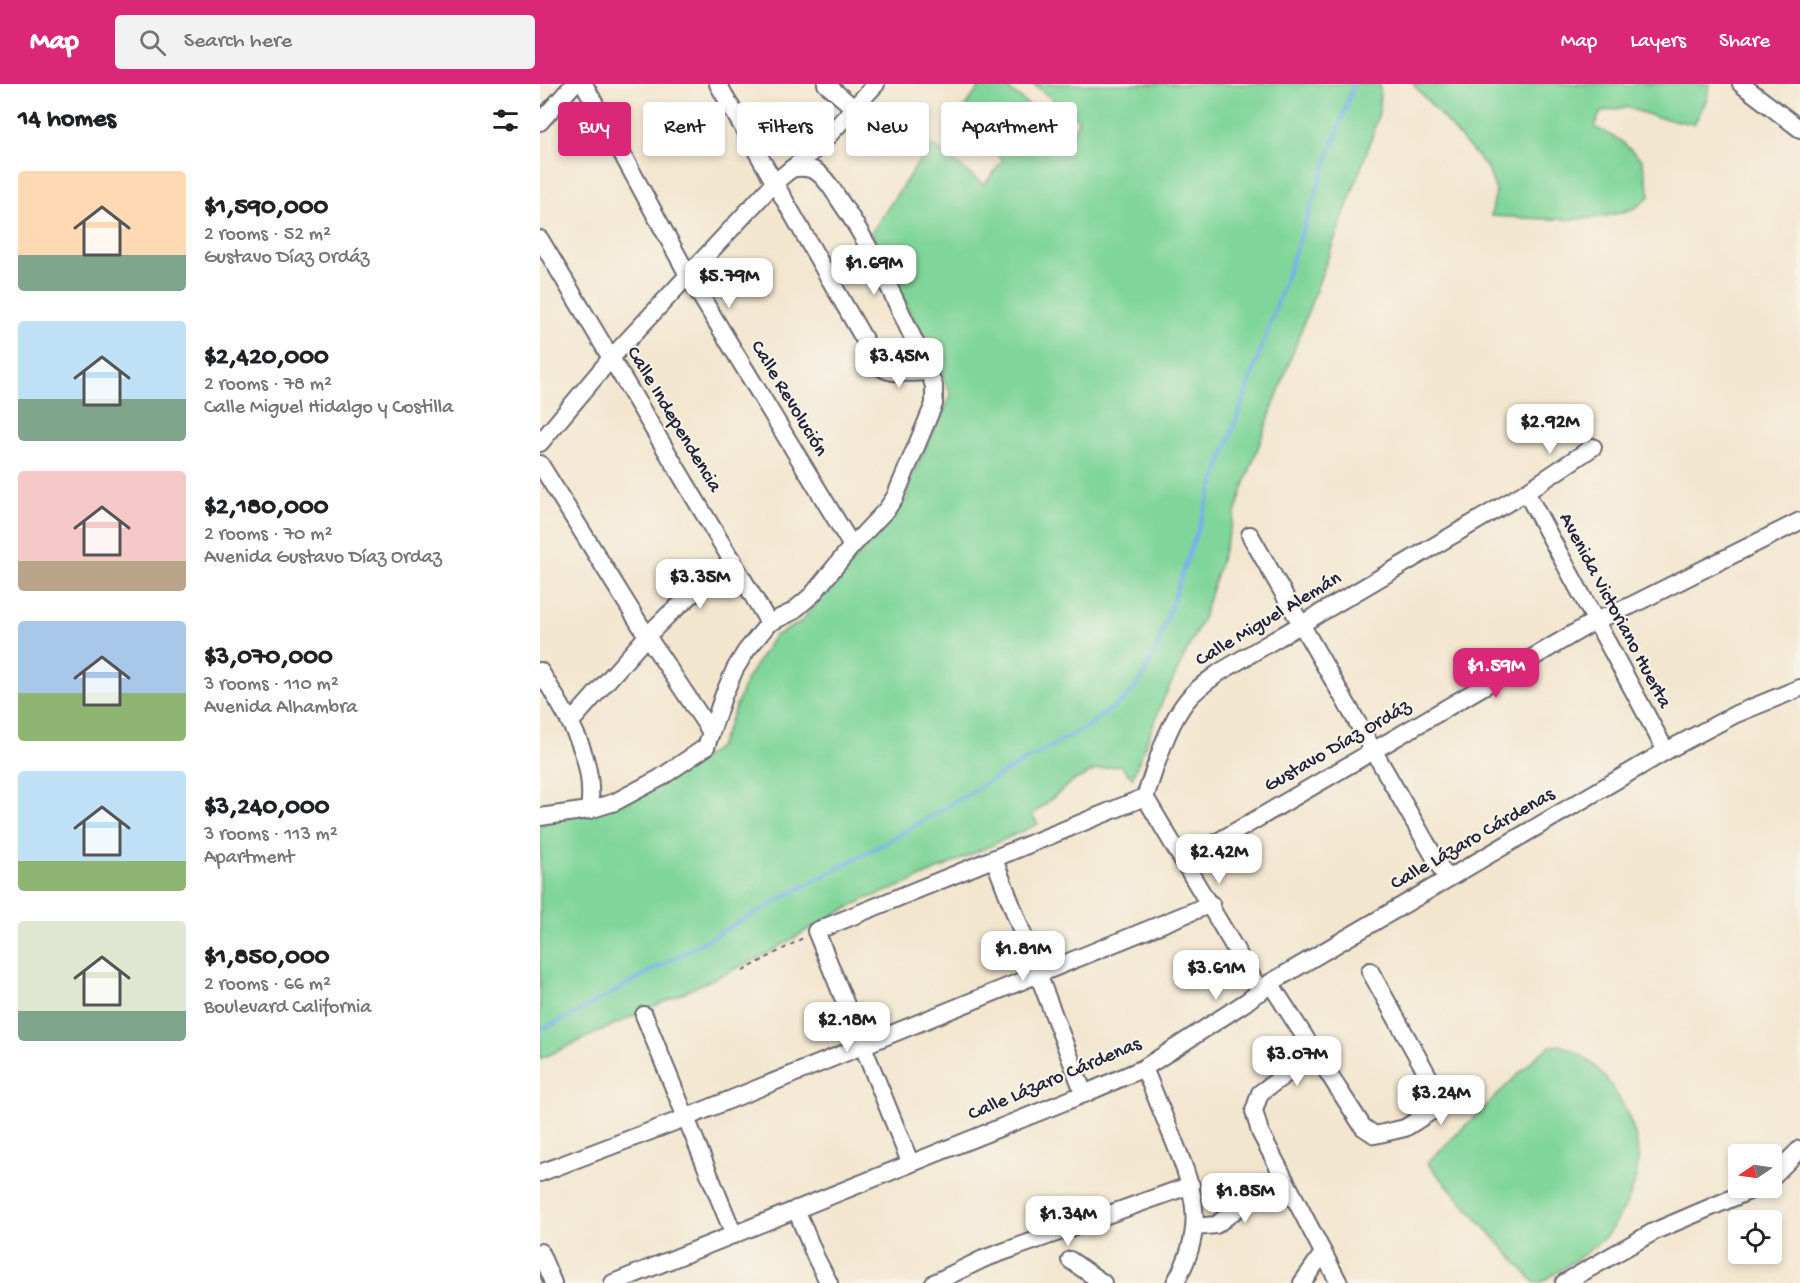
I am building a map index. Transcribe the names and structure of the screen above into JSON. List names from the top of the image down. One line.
{"streets":{"street":["Calle Revolución","Calle Independencia","Avenida Victoriano Huerta","Calle Miguel Alemán","Gustavo Díaz Ordáz","Calle Lázaro Cárdenas"]},"crossings":[["Avenida Victoriano Huerta","Calle Miguel Alemán"],["Avenida Victoriano Huerta","Gustavo Díaz Ordáz"],["Avenida Victoriano Huerta","Calle Lázaro Cárdenas"]],"north":"left","page":{"header":"Map","search":"Search here","nav":["Map","Layers","Share"],"heading":"14 homes","chip":["Buy","Rent","Filters","New","Apartment"],"list":[{"name":"$1,590,000","note":"2 rooms · 52 m² · Gustavo Díaz Ordáz"},{"name":"$2,420,000","note":"2 rooms · 78 m² · Calle Miguel Hidalgo y Costilla"},{"name":"$2,180,000","note":"2 rooms · 70 m² · Avenida Gustavo Díaz Ordaz"},{"name":"$3,070,000","note":"3 rooms · 110 m² · Avenida Alhambra"},{"name":"$3,240,000","note":"3 rooms · 113 m² · Apartment"},{"name":"$1,850,000","note":"2 rooms · 66 m² · Boulevard California"}],"price":["$1.69M","$5.79M","$3.45M","$2.92M","$3.35M","$1.59M","$2.42M","$1.81M","$3.61M","$2.18M","$3.07M","$3.24M","$1.85M","$1.34M"]}}
